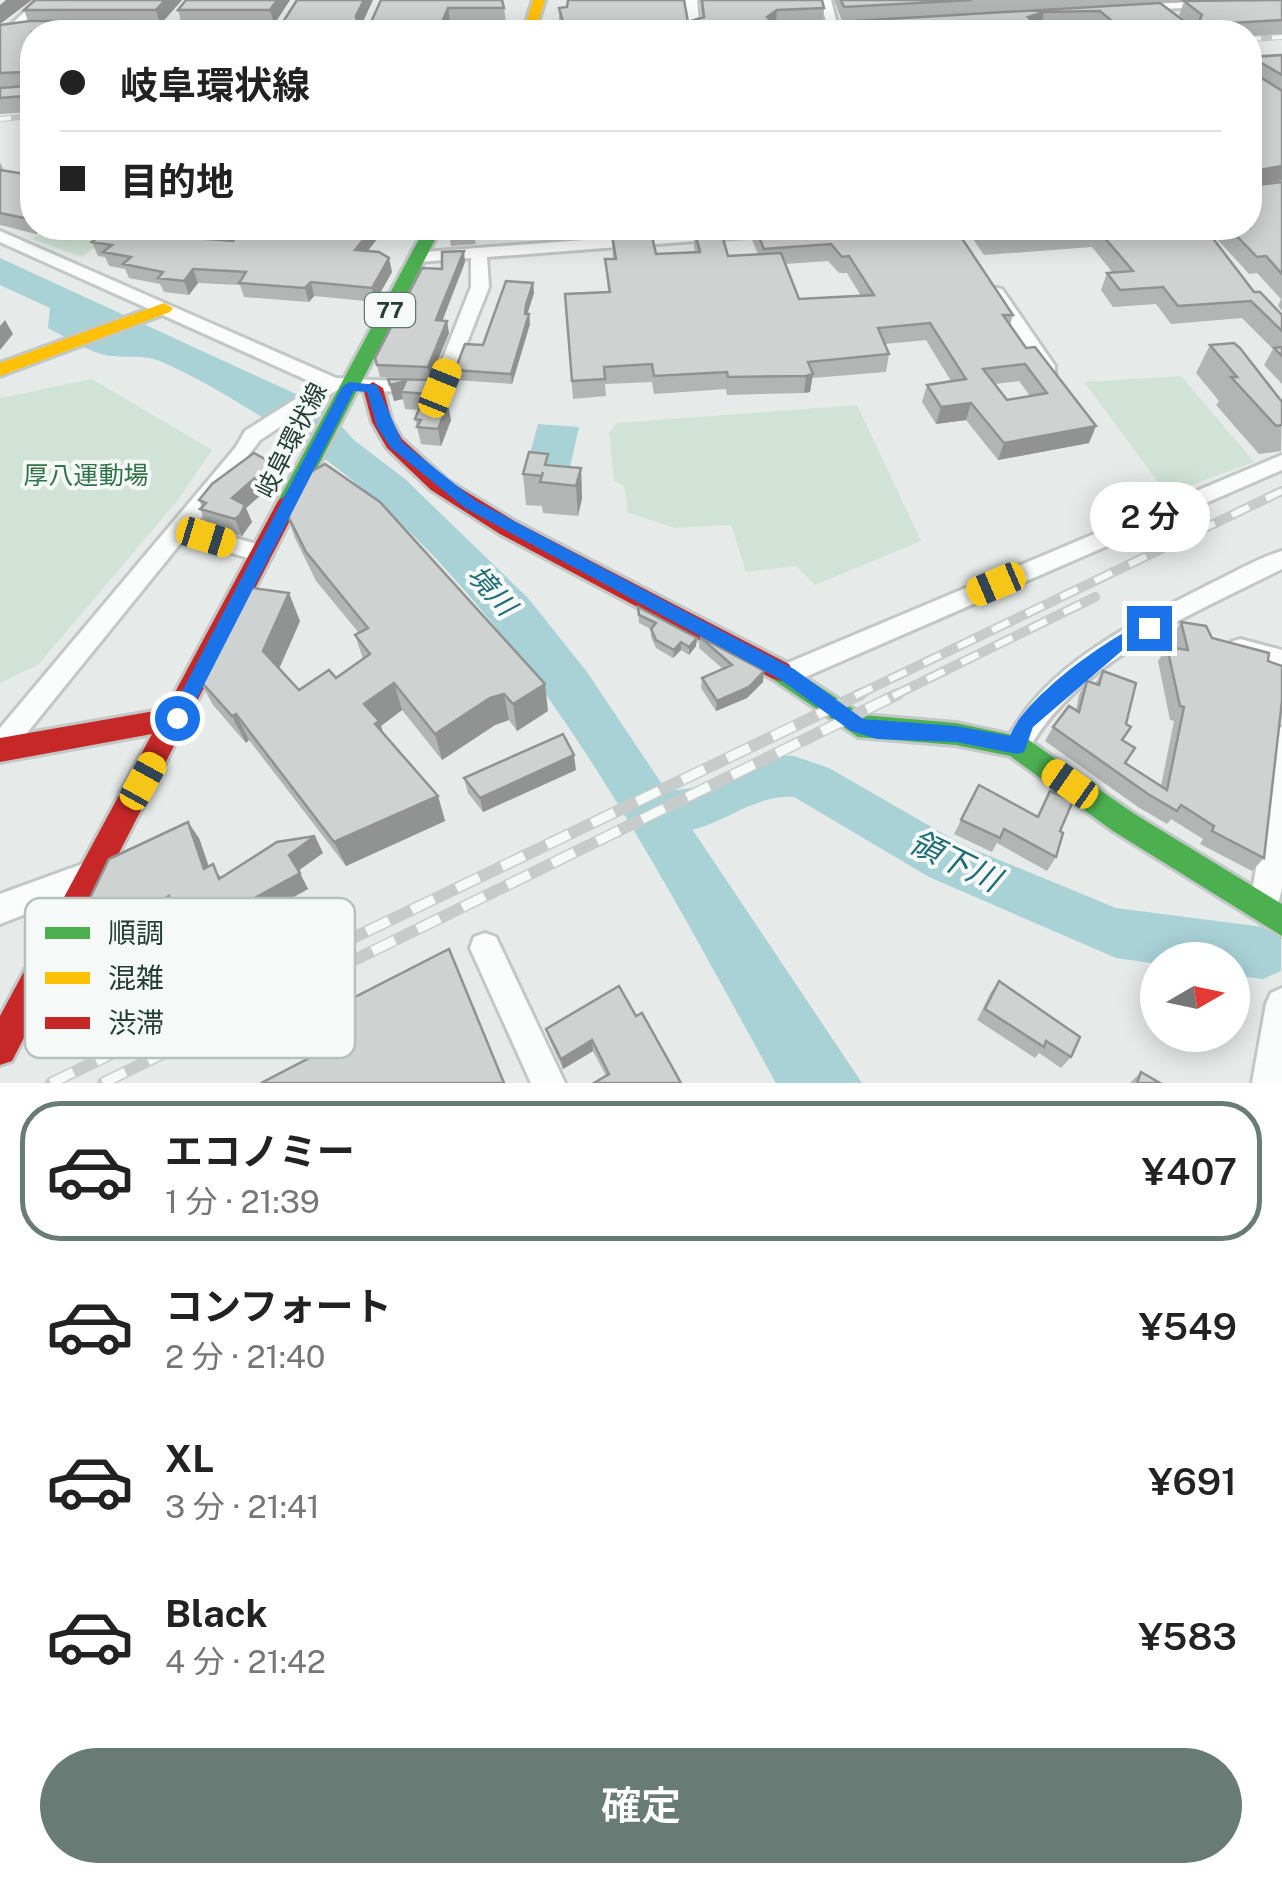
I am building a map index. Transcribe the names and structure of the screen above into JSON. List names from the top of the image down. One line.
{"streets":{"main road":["77","岐阜環状線"]},"water":["境川","領下川"],"parks":["厚八運動場"],"legend":["順調","混雑","渋滞"],"north":"right","page":{"banner":["岐阜環状線","目的地"],"bubble":"2 分","list":[{"name":"エコノミー","note":"1 分 · 21:39","value":"¥407"},{"name":"コンフォート","note":"2 分 · 21:40","value":"¥549"},{"name":"XL","note":"3 分 · 21:41","value":"¥691"},{"name":"Black","note":"4 分 · 21:42","value":"¥583"}],"buttons":"確定"}}
